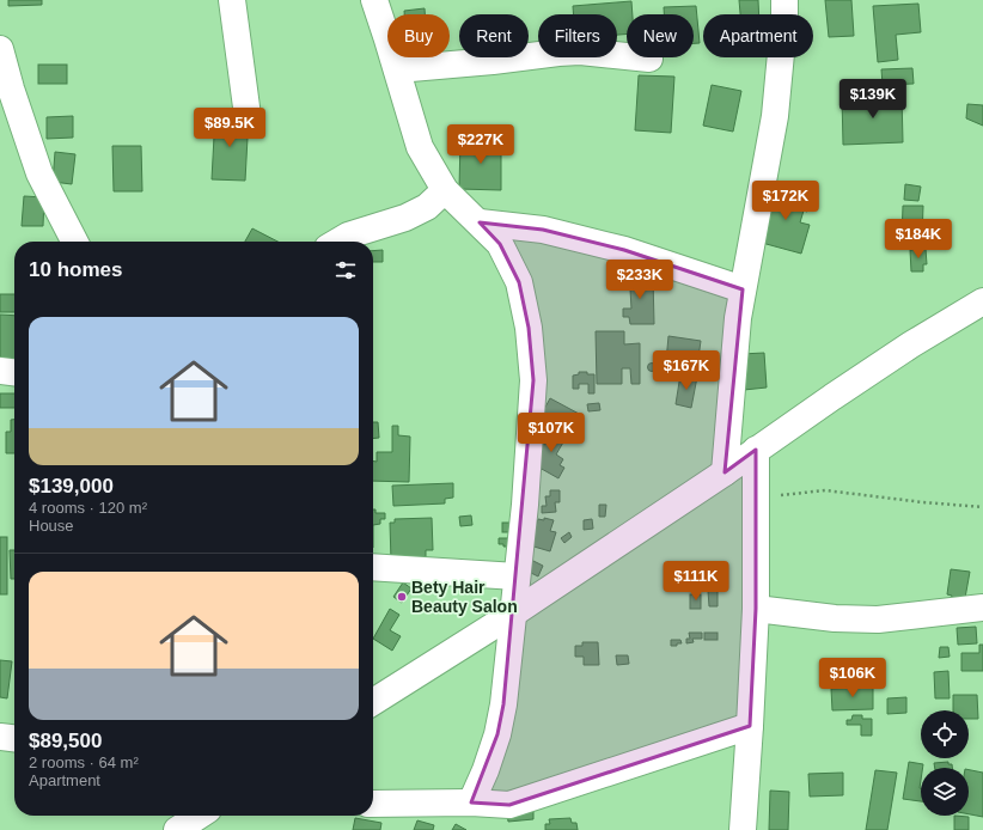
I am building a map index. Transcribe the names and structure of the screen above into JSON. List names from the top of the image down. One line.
{"places":["Bety Hair Beauty Salon"],"page":{"chip":["Buy","Rent","Filters","New","Apartment"],"price":["$139K","$89.5K","$227K","$172K","$184K","$233K","$167K","$107K","$111K","$106K"],"heading":"10 homes","list":[{"name":"$139,000","note":"4 rooms · 120 m² · House"},{"name":"$89,500","note":"2 rooms · 64 m² · Apartment"}]}}
